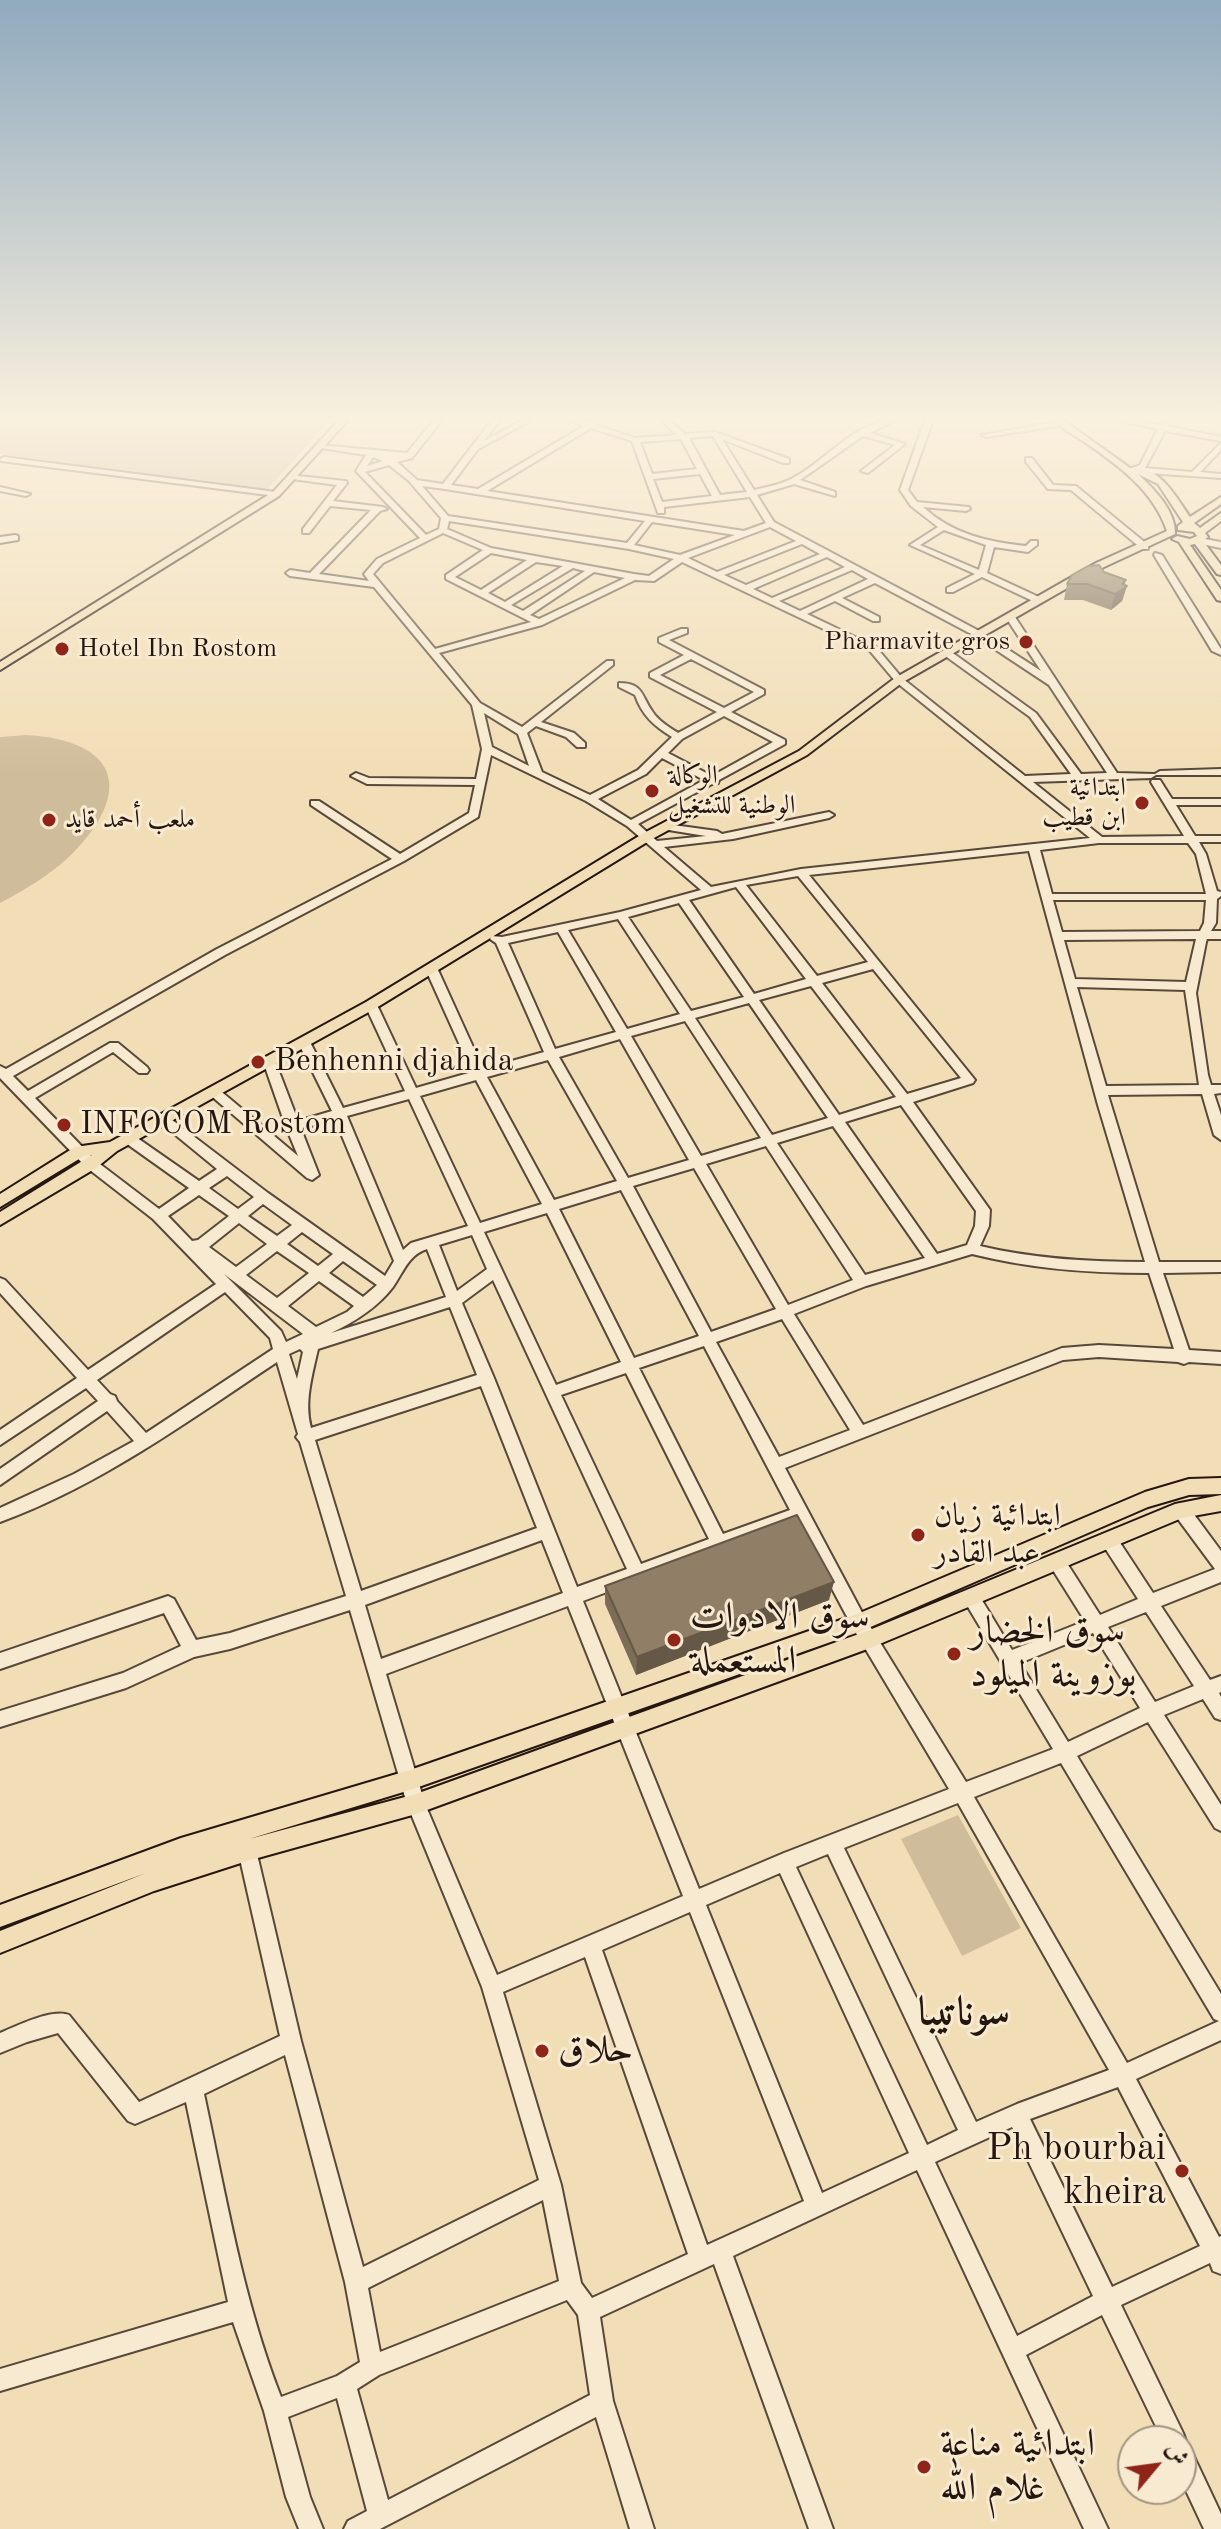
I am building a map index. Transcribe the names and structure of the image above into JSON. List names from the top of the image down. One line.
{"districts":["سوناتيبا"],"places":["Pharmavite gros","Hotel Ibn Rostom","الوكالة الوطنية للتشغيل","ابتدائية ابن قطيب","ملعب أحمد قايد","Benhenni djahida","INFOCOM Rostom","ابتدائية زيان عبد القادر","سوق الادوات المستعملة","سوق الخضار بوزوينة الميلود","حلاق","Ph bourbai kheira","ابتدائية مناعة غلام الله"],"north":"top right"}
